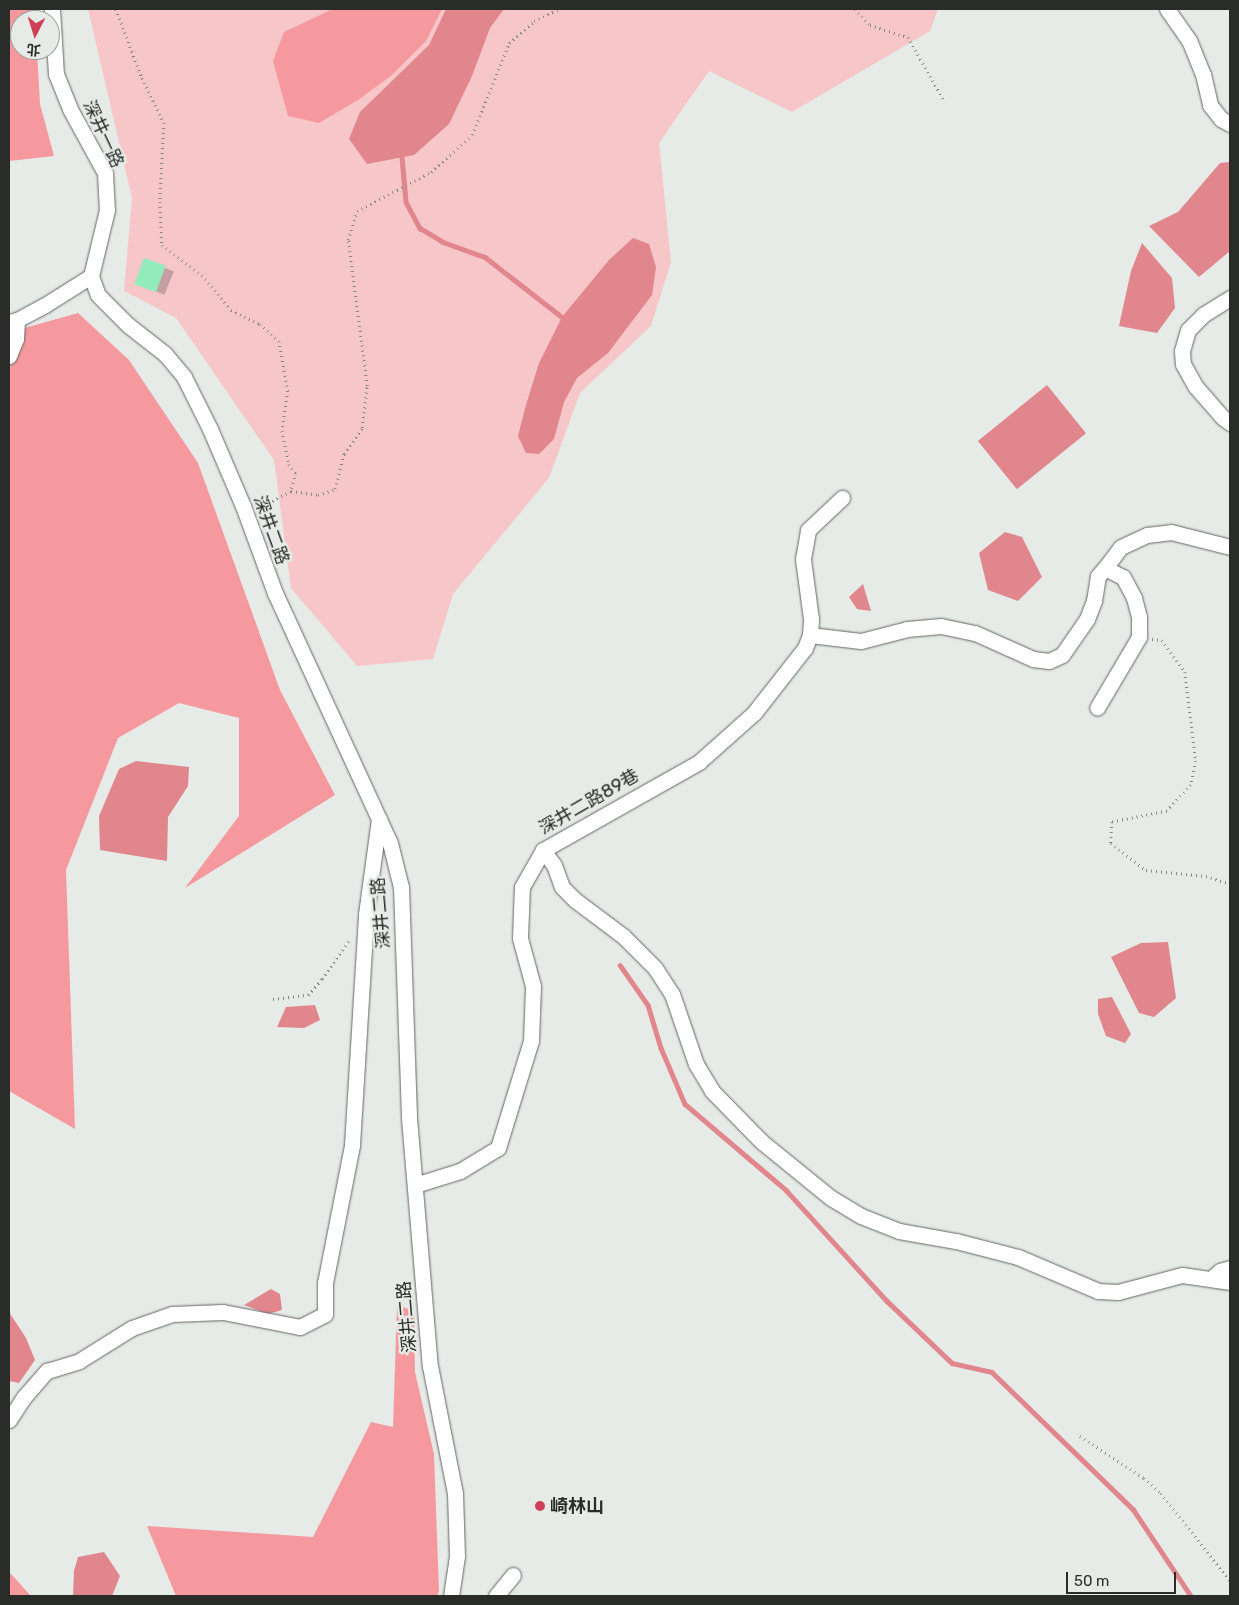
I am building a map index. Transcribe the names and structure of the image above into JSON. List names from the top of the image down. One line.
{"streets":{"street":["深井一路","深井二路","深井二路89巷"]},"crossings":[["深井一路","深井二路"],["深井二路","深井二路89巷"]],"places":["崎林山"],"scale_bar":"50 m","north":"bottom"}
